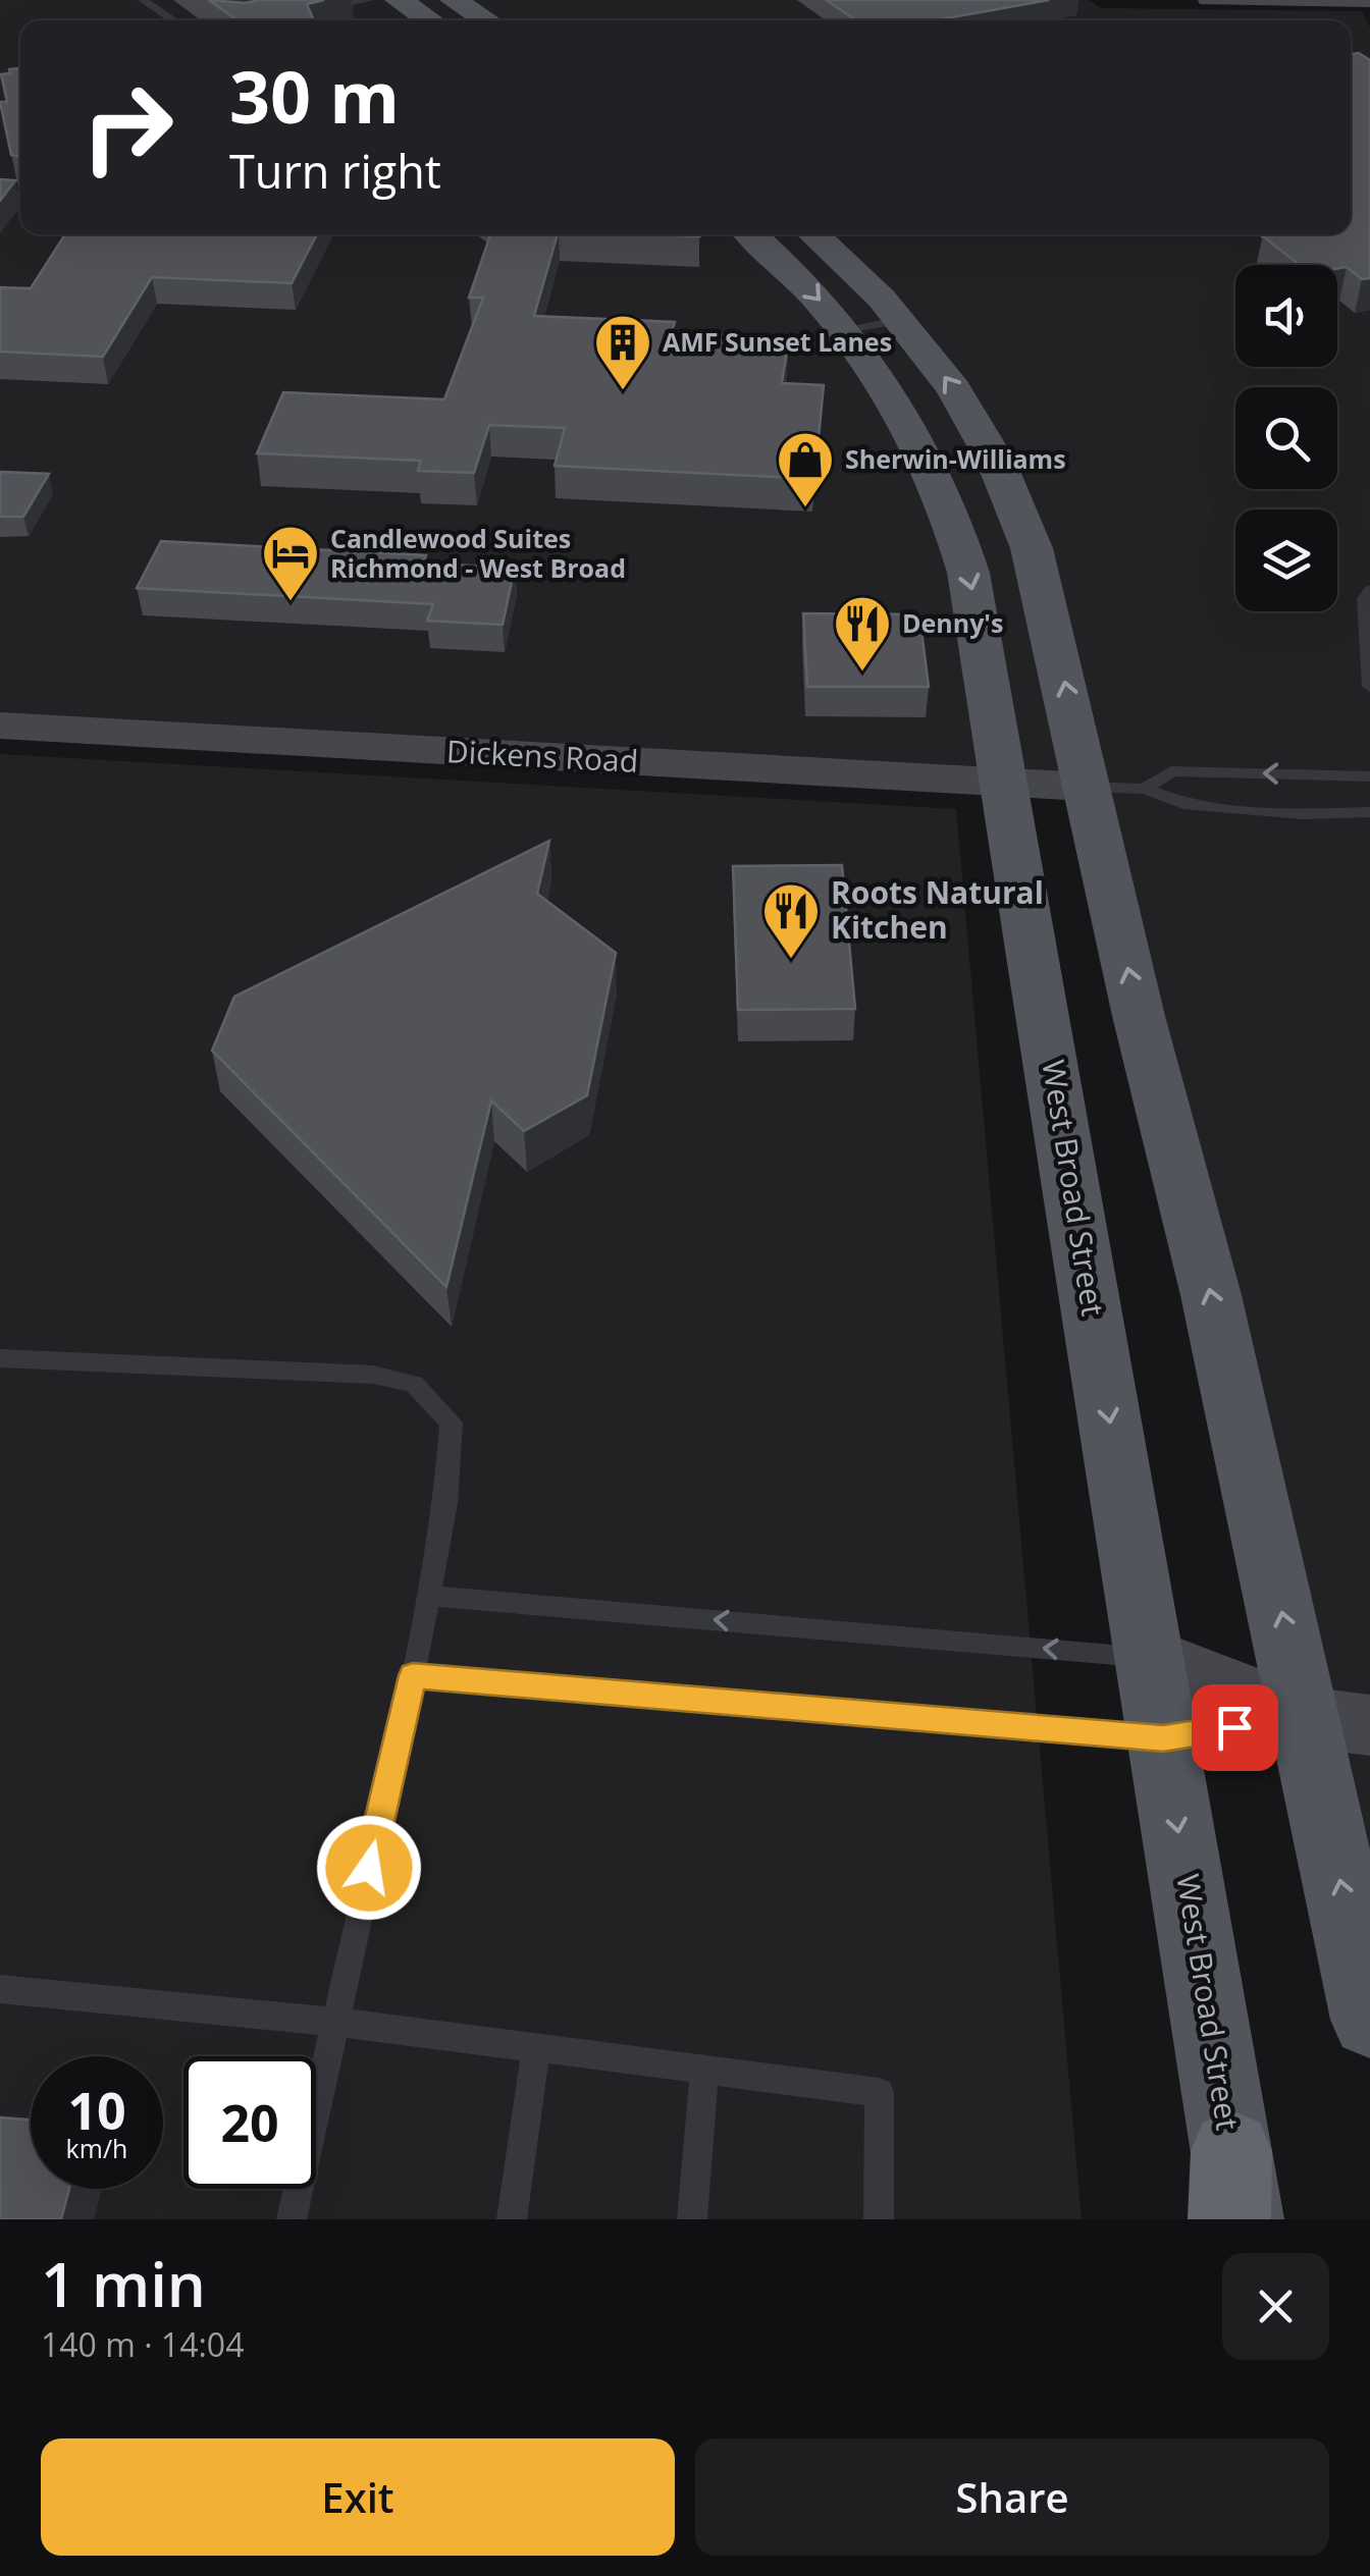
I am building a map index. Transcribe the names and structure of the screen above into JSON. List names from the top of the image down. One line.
{"streets":{"main road":["Dickens Road","West Broad Street"]},"crossings":[["Dickens Road","West Broad Street"]],"places":{"building":["AMF Sunset Lanes"],"shop":["Sherwin-Williams"],"hotel":["Candlewood Suites Richmond - West Broad"],"restaurant":["Denny's","Roots Natural Kitchen"]},"page":{"turn":["30 m","Turn right"],"speed":"10 km/h","limit":"20","heading":["1 min","140 m · 14:04"],"buttons":["Exit","Share"]}}
